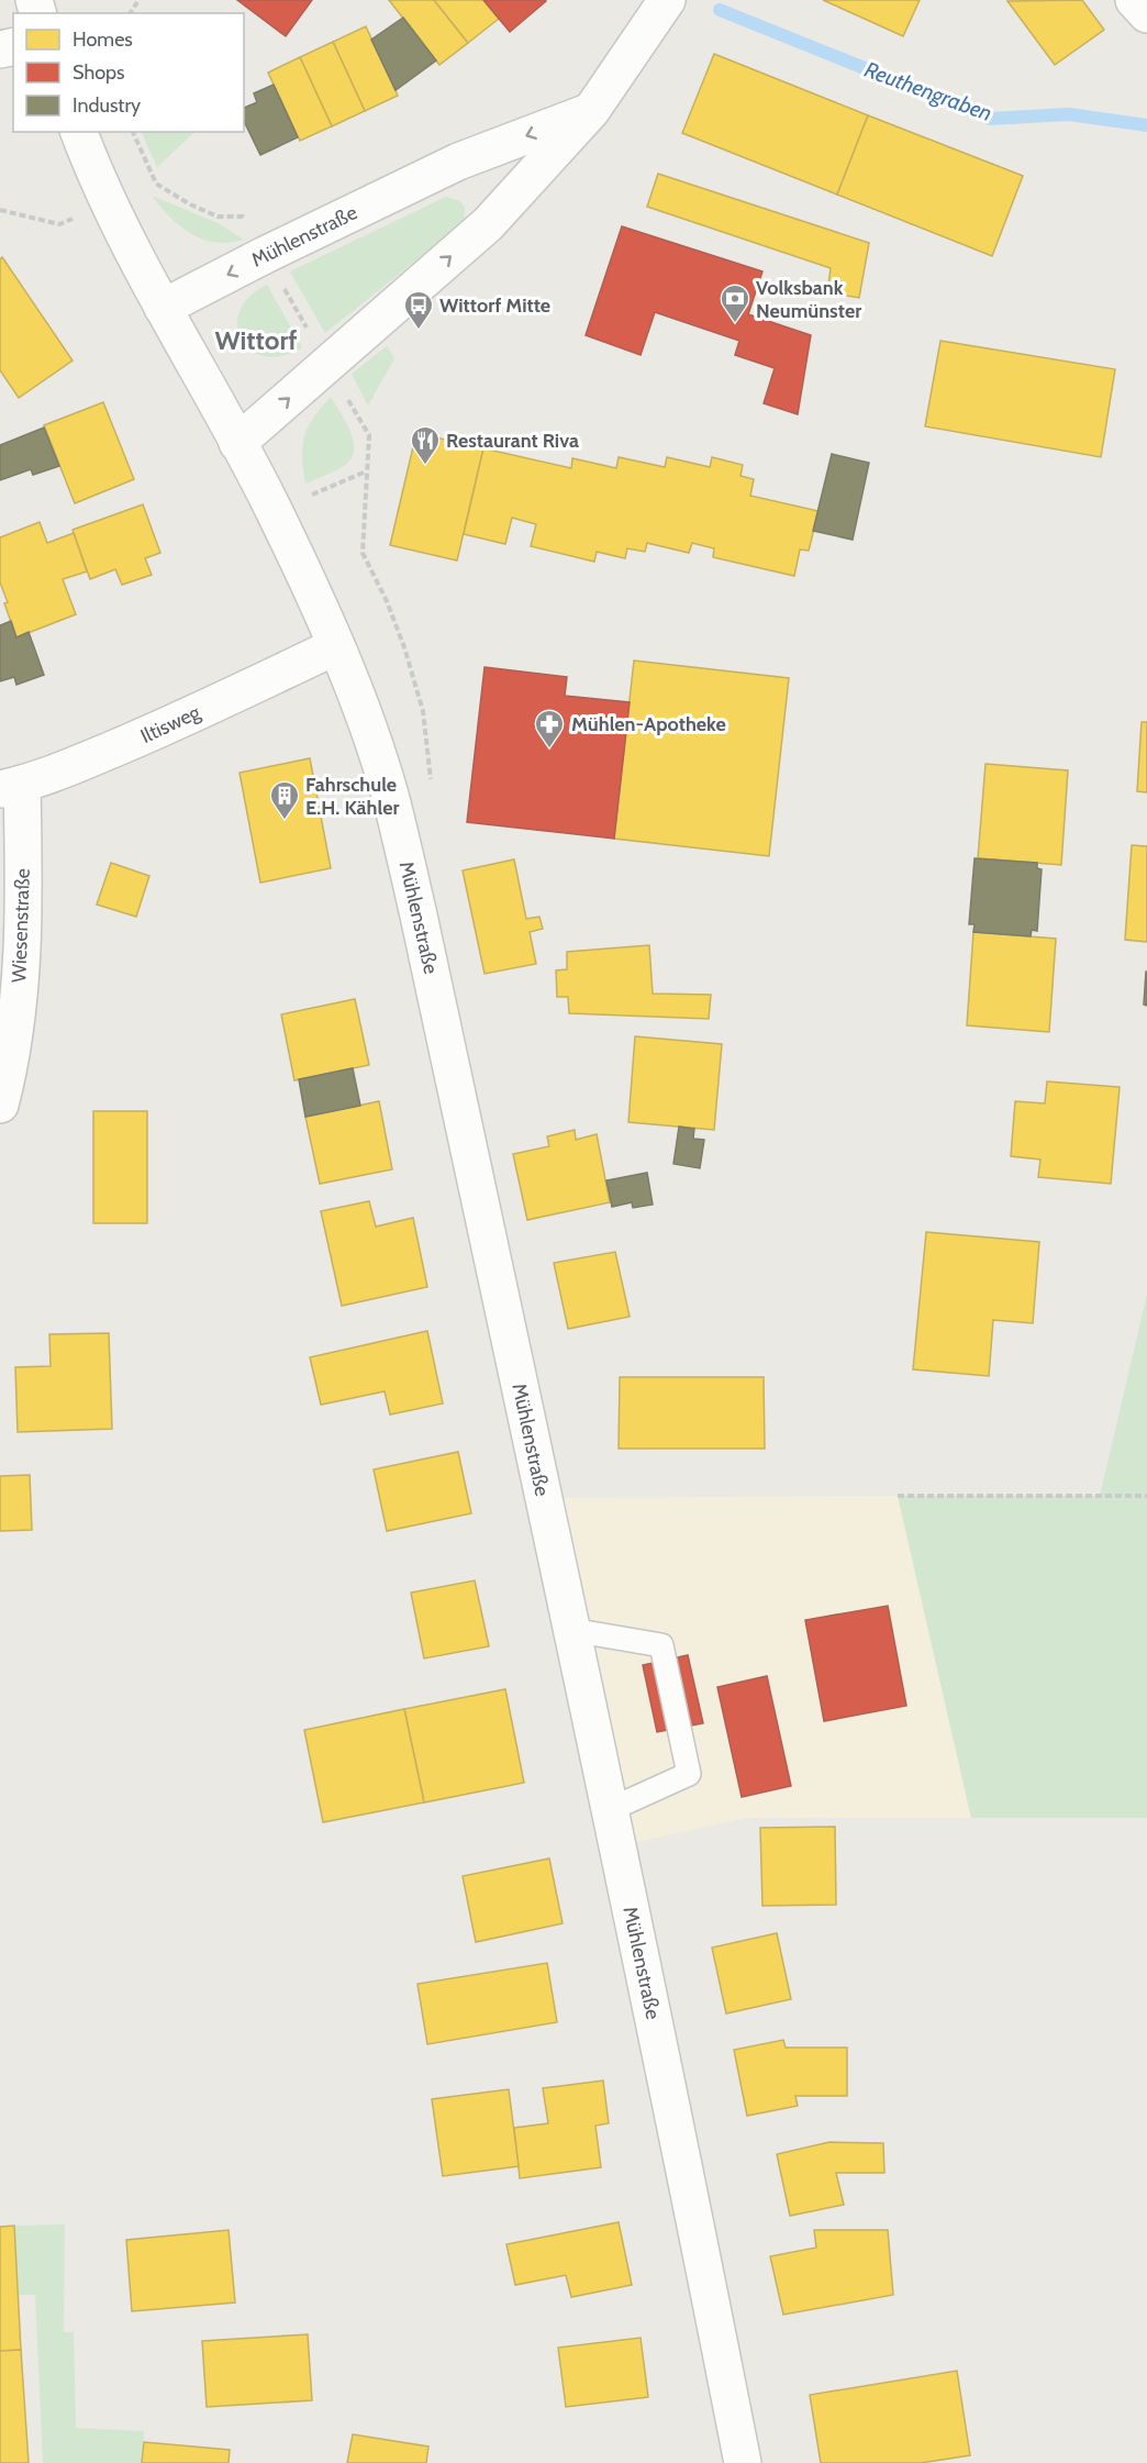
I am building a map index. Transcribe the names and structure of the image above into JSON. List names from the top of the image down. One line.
{"streets":{"street":["Mühlenstraße","Iltisweg","Wiesenstraße"]},"crossings":[["Mühlenstraße","Iltisweg"],["Iltisweg","Wiesenstraße"]],"districts":["Wittorf"],"water":["Reuthengraben"],"places":{"bank":["Volksbank Neumünster"],"bus stop":["Wittorf Mitte"],"restaurant":["Restaurant Riva"],"pharmacy":["Mühlen-Apotheke"],"building":["Fahrschule E.H. Kähler"]},"legend":["Homes","Shops","Industry"]}
